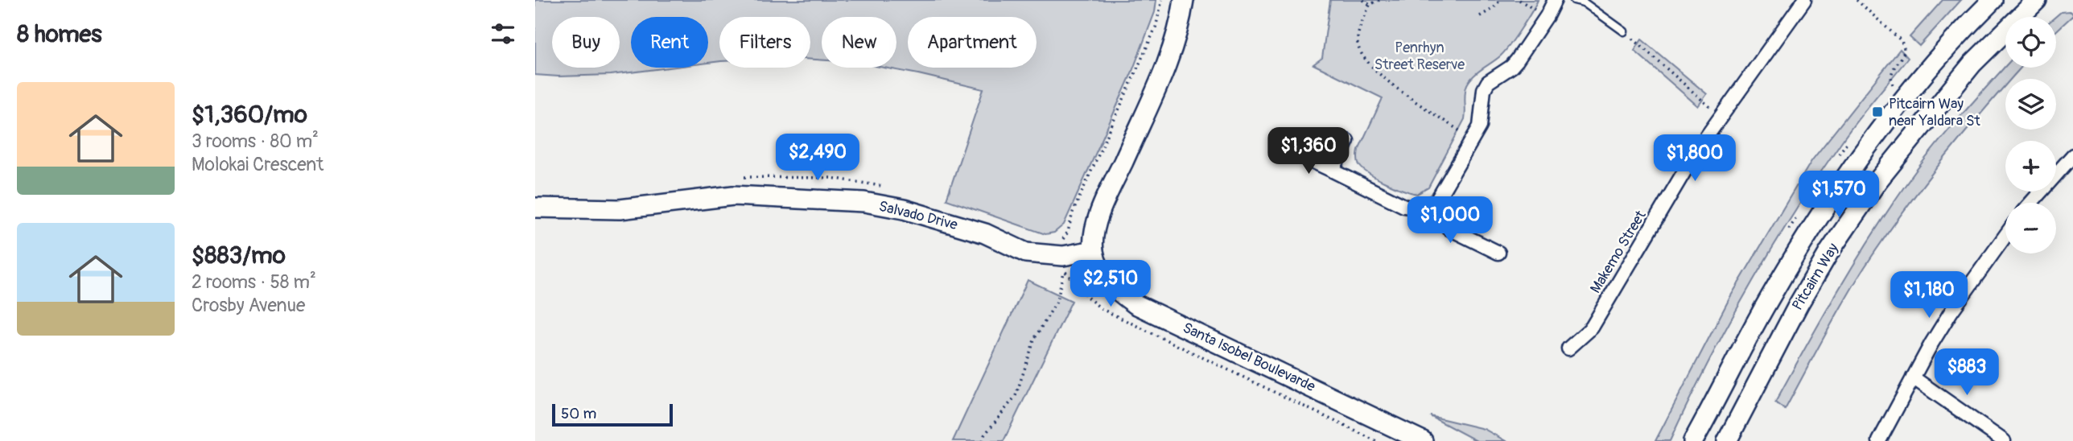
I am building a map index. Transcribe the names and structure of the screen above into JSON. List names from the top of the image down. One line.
{"streets":{"street":["Salvado Drive","Makemo Street","Pitcairn Way","Santa Isobel Boulevarde"]},"crossings":[["Salvado Drive","Santa Isobel Boulevarde"]],"parks":["Penrhyn Street Reserve"],"places":{"transit":["Pitcairn Way near Yaldara St"]},"scale_bar":"50 m","page":{"heading":"8 homes","map_buttons":["+","−"],"chip":["Buy","Rent","Filters","New","Apartment"],"list":[{"name":"$1,360/mo","note":"3 rooms · 80 m² · Molokai Crescent"},{"name":"$883/mo","note":"2 rooms · 58 m² · Crosby Avenue"}],"price":["$1,360","$2,490","$1,800","$1,570","$1,000","$2,510","$1,180","$883"],"scale":"50 m"}}
